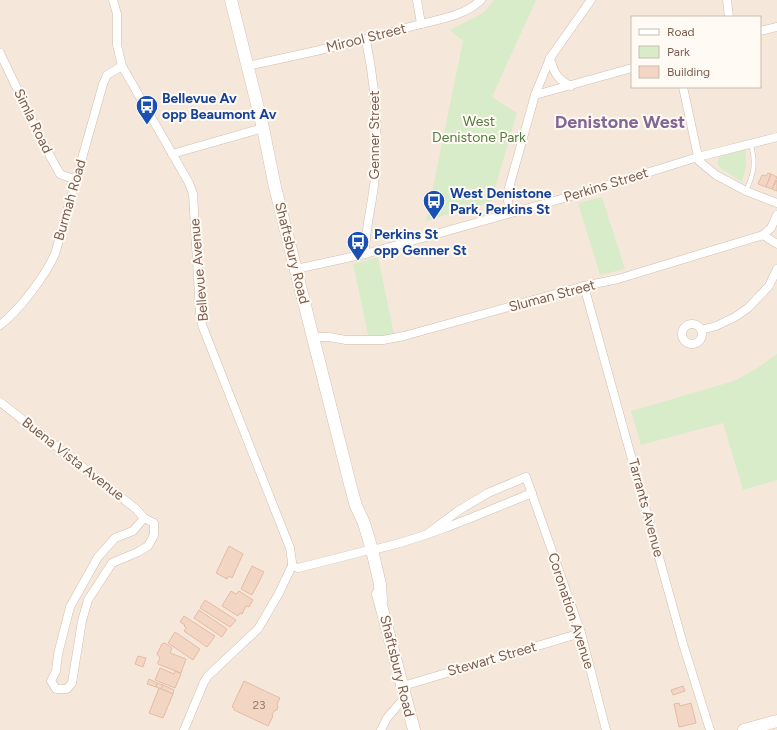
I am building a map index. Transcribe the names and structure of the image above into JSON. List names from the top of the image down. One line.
{"streets":{"street":["Mirool Street","Simla Road","Genner Street","Perkins Street","Burmah Road","Shaftsbury Road","Bellevue Avenue","Sluman Street","Buena Vista Avenue","Tarrants Avenue","Coronation Avenue","Stewart Street"]},"crossings":[["Mirool Street","Genner Street"],["Mirool Street","Shaftsbury Road"],["Simla Road","Burmah Road"],["Genner Street","Perkins Street"],["Perkins Street","Shaftsbury Road"],["Burmah Road","Bellevue Avenue"],["Shaftsbury Road","Sluman Street"],["Shaftsbury Road","Stewart Street"],["Sluman Street","Tarrants Avenue"],["Coronation Avenue","Stewart Street"]],"districts":["Denistone West"],"parks":["West Denistone Park"],"places":{"bus stop":["Bellevue Av opp Beaumont Av","West Denistone Park, Perkins St","Perkins St opp Genner St"]},"house_numbers":["23"],"legend":["Road","Park","Building"]}
